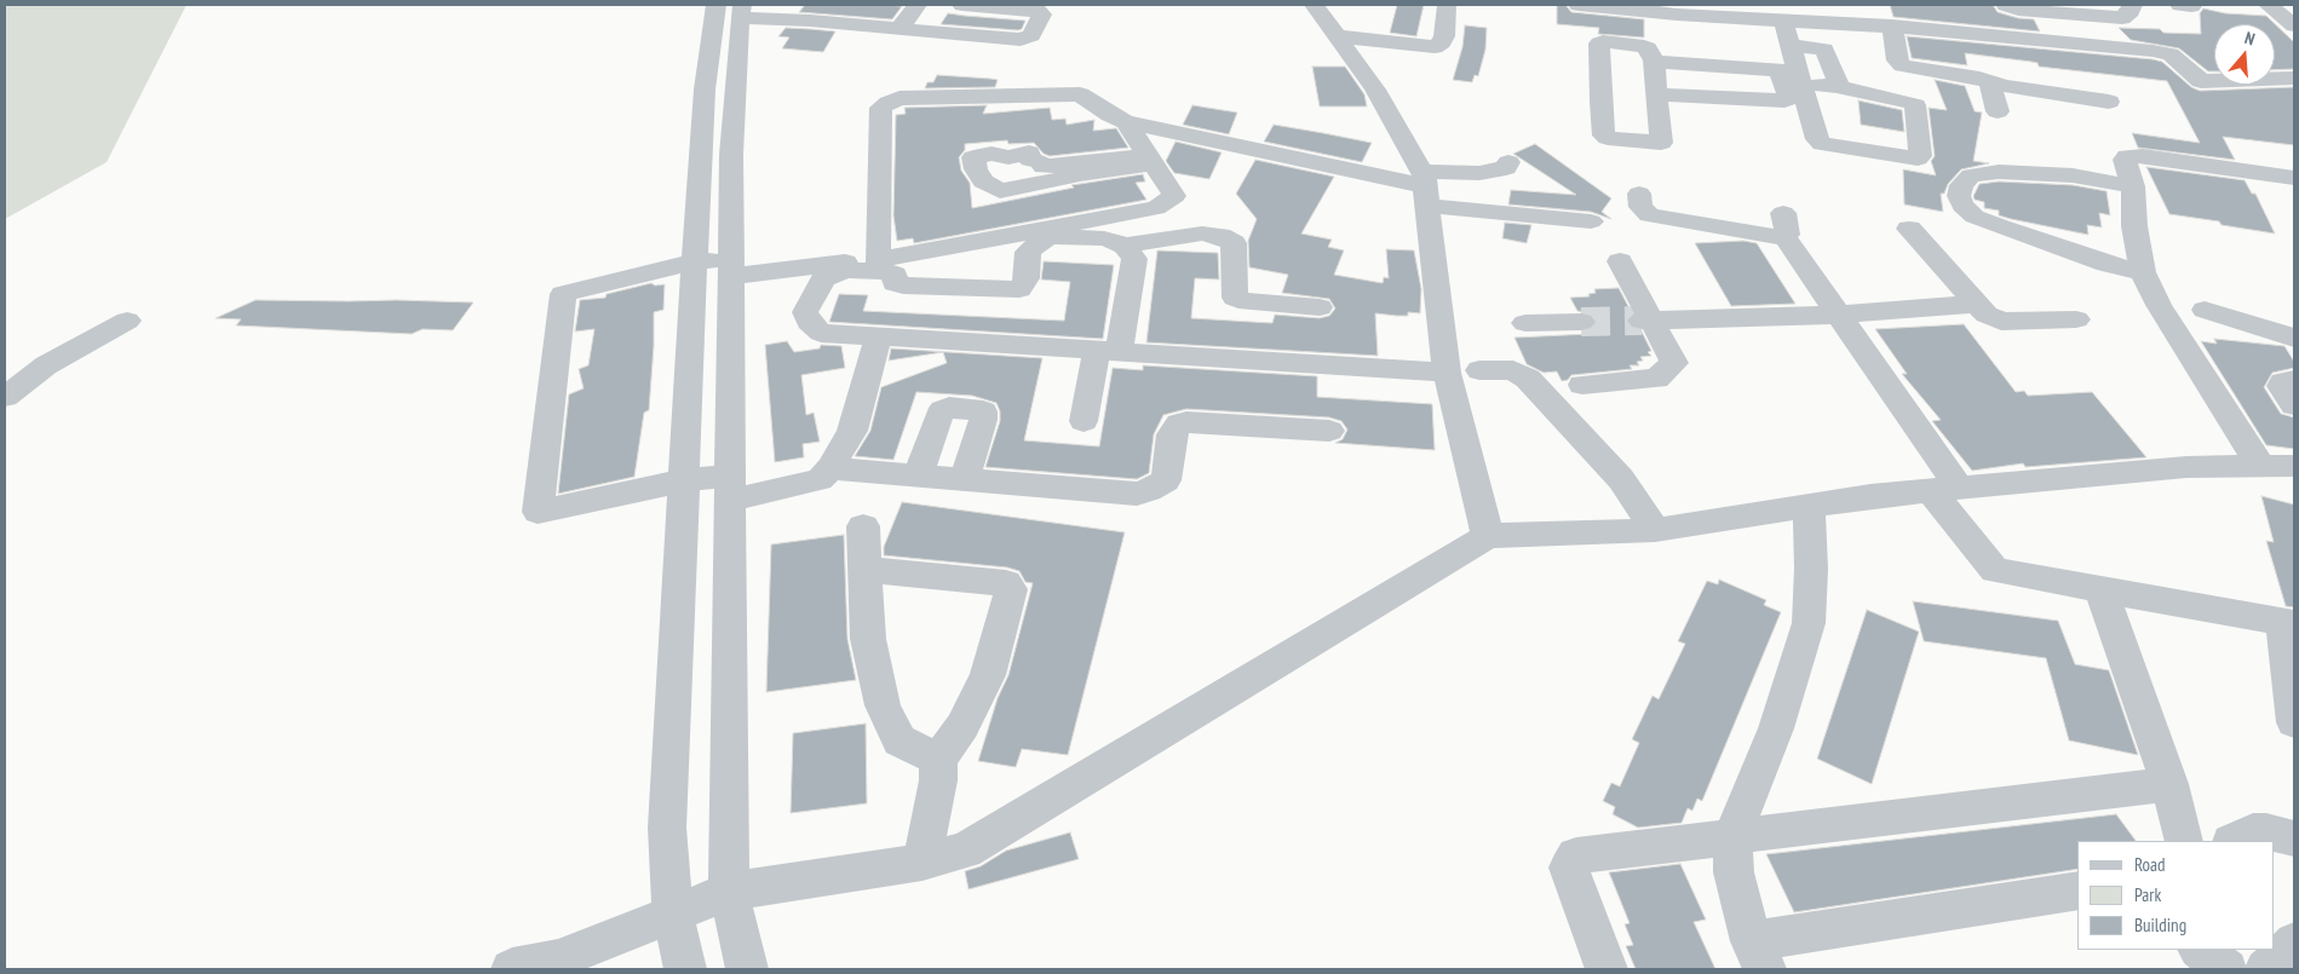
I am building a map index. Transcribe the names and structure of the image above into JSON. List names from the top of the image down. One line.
{"legend":["Road","Park","Building"],"north":"top"}
